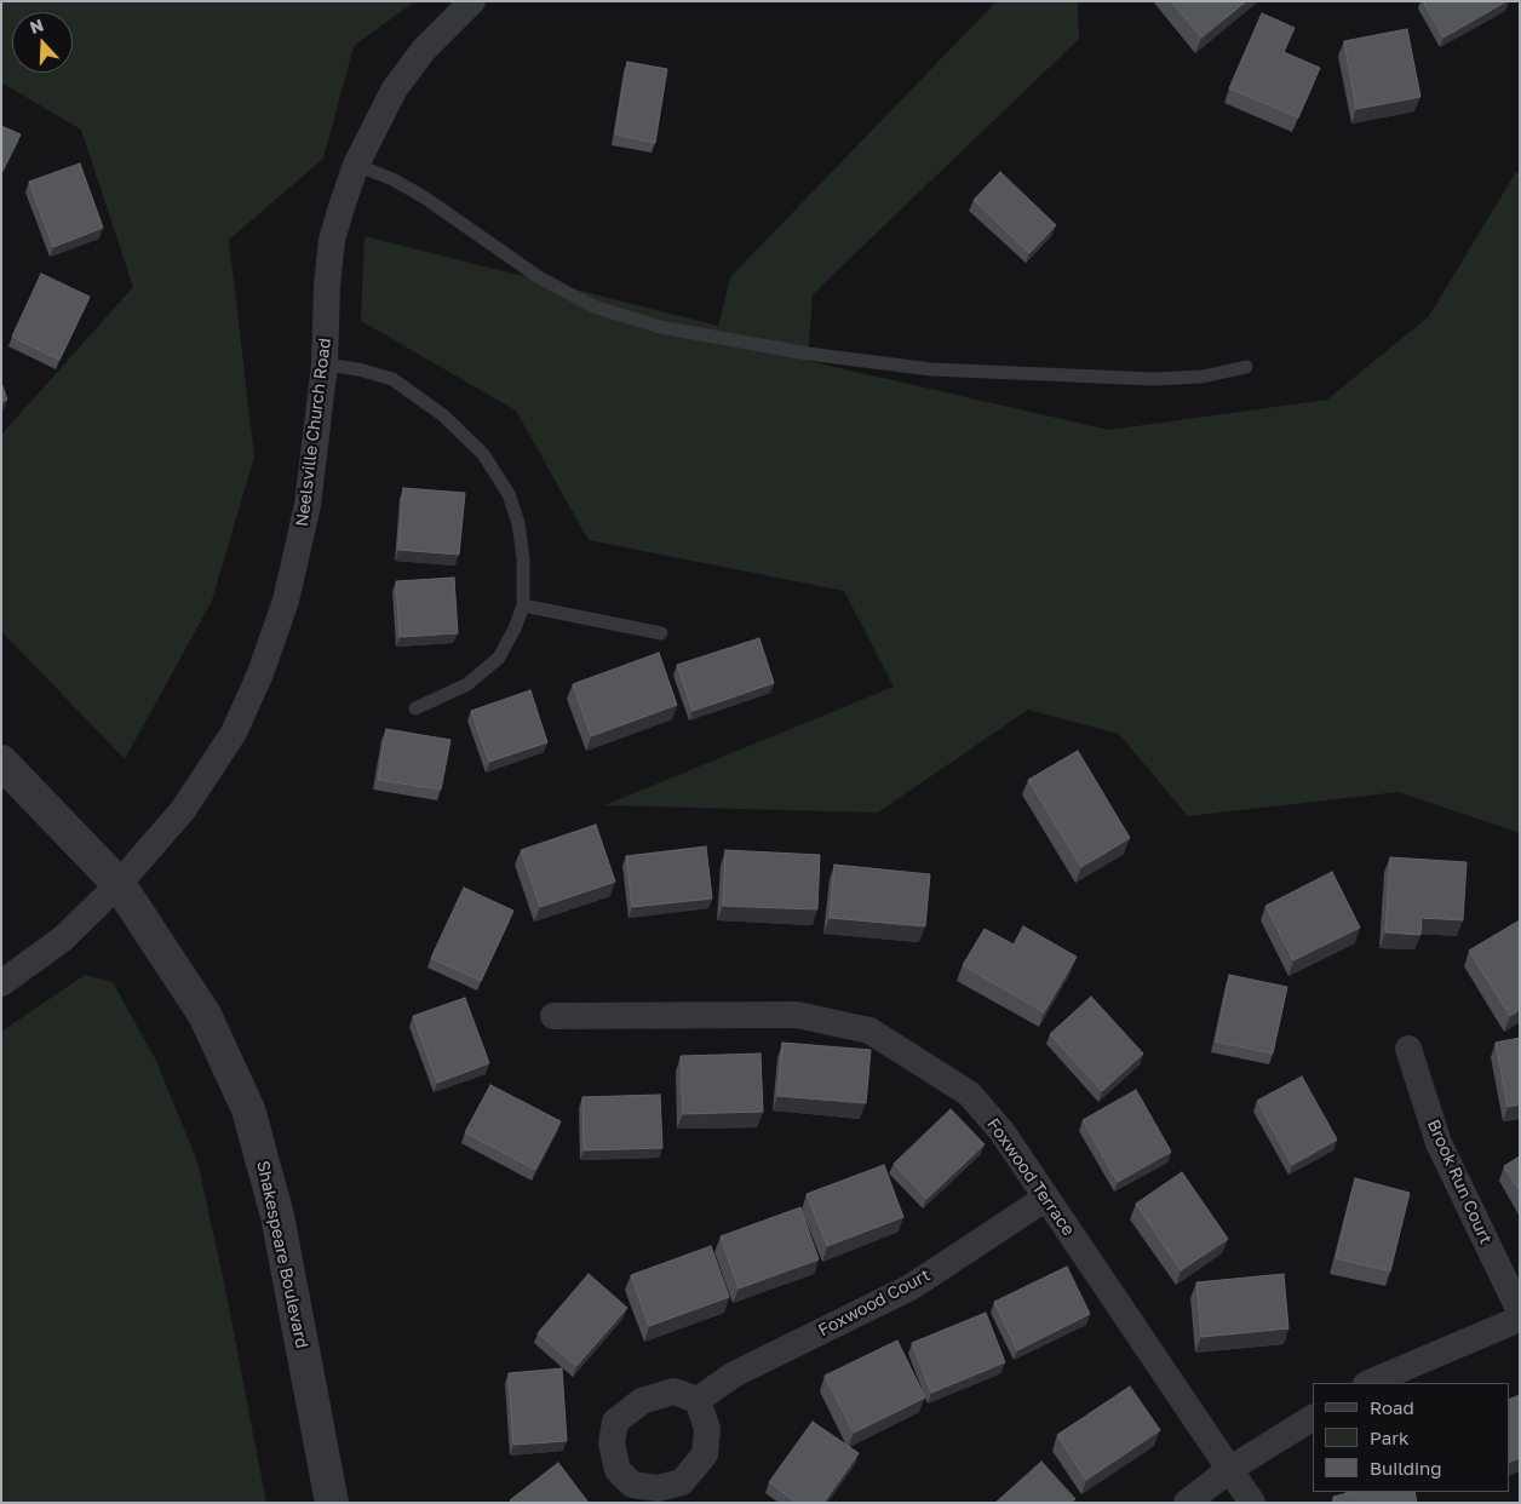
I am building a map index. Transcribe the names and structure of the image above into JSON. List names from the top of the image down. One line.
{"streets":{"street":["Neelsville Church Road","Foxwood Terrace","Brook Run Court","Shakespeare Boulevard","Foxwood Court"]},"crossings":[["Neelsville Church Road","Shakespeare Boulevard"],["Foxwood Terrace","Foxwood Court"]],"legend":["Road","Park","Building"],"north":"top"}
